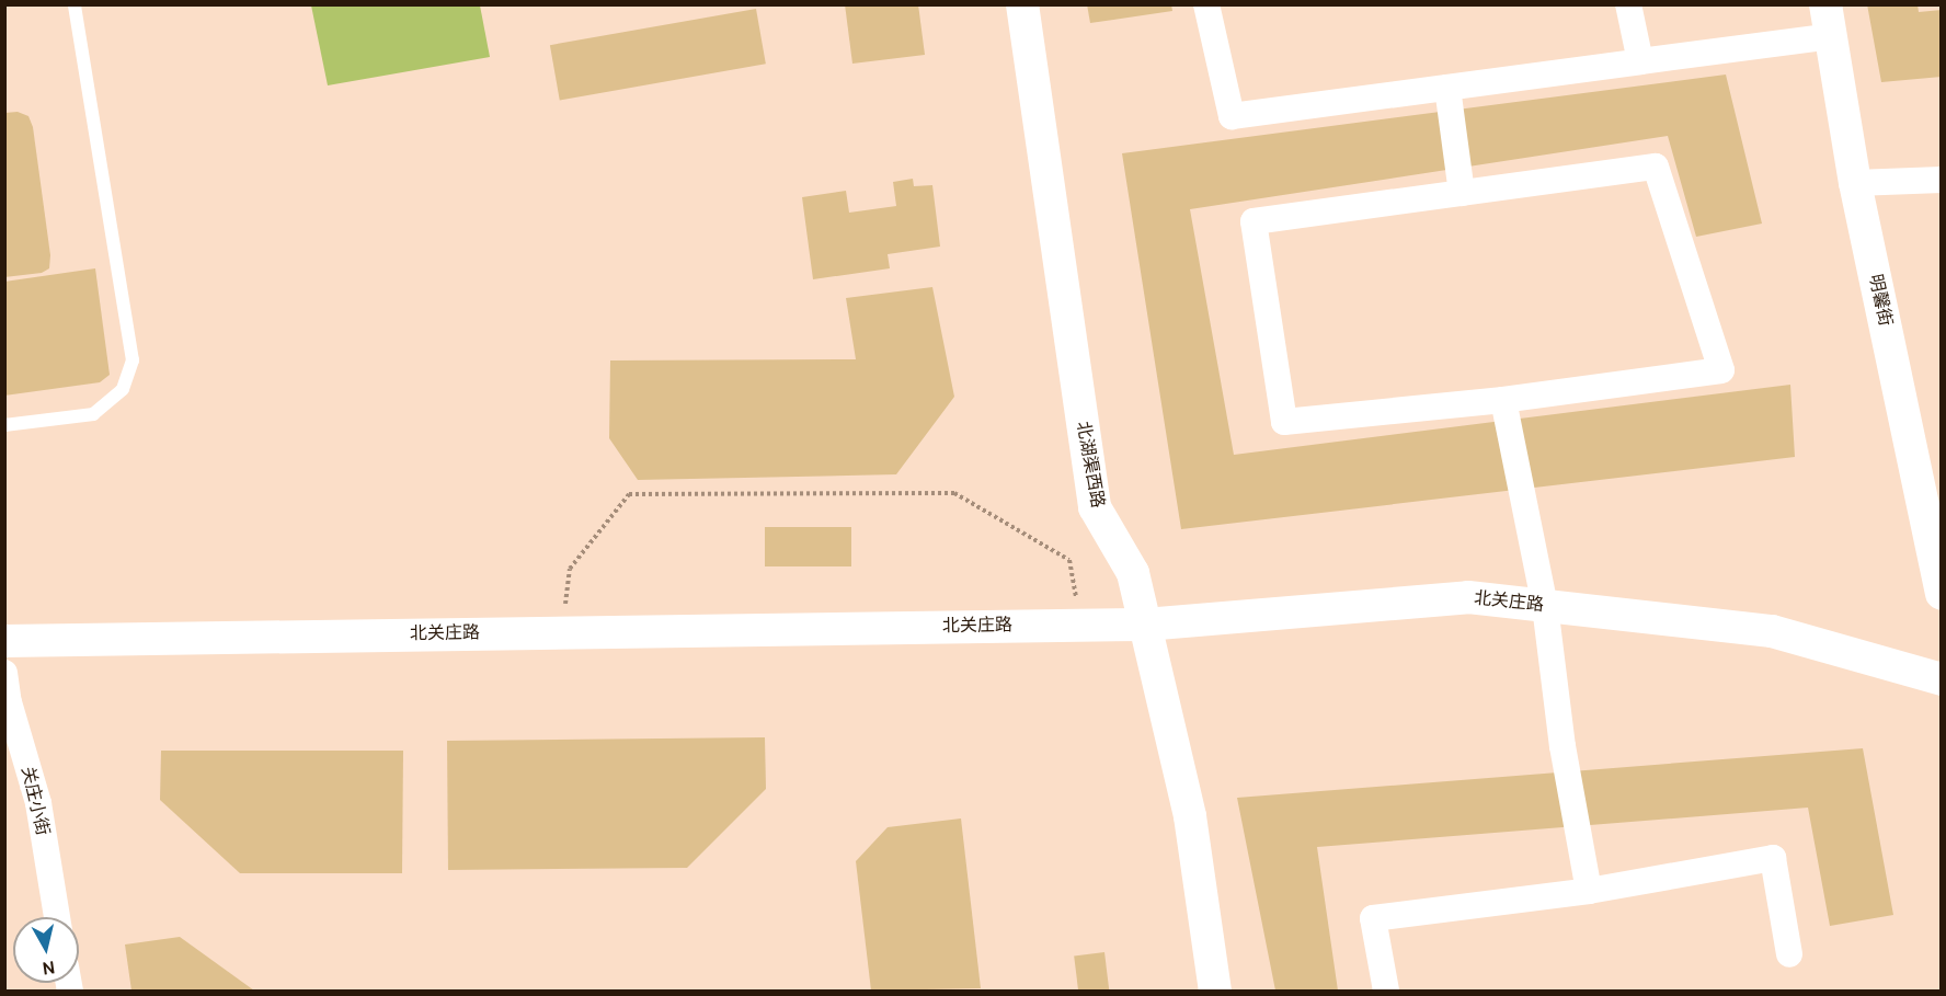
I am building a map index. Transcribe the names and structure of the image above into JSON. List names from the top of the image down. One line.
{"streets":{"street":["明馨街","北湖渠西路","北关庄路","关庄小街"]},"crossings":[["北湖渠西路","北关庄路"]],"north":"bottom"}
